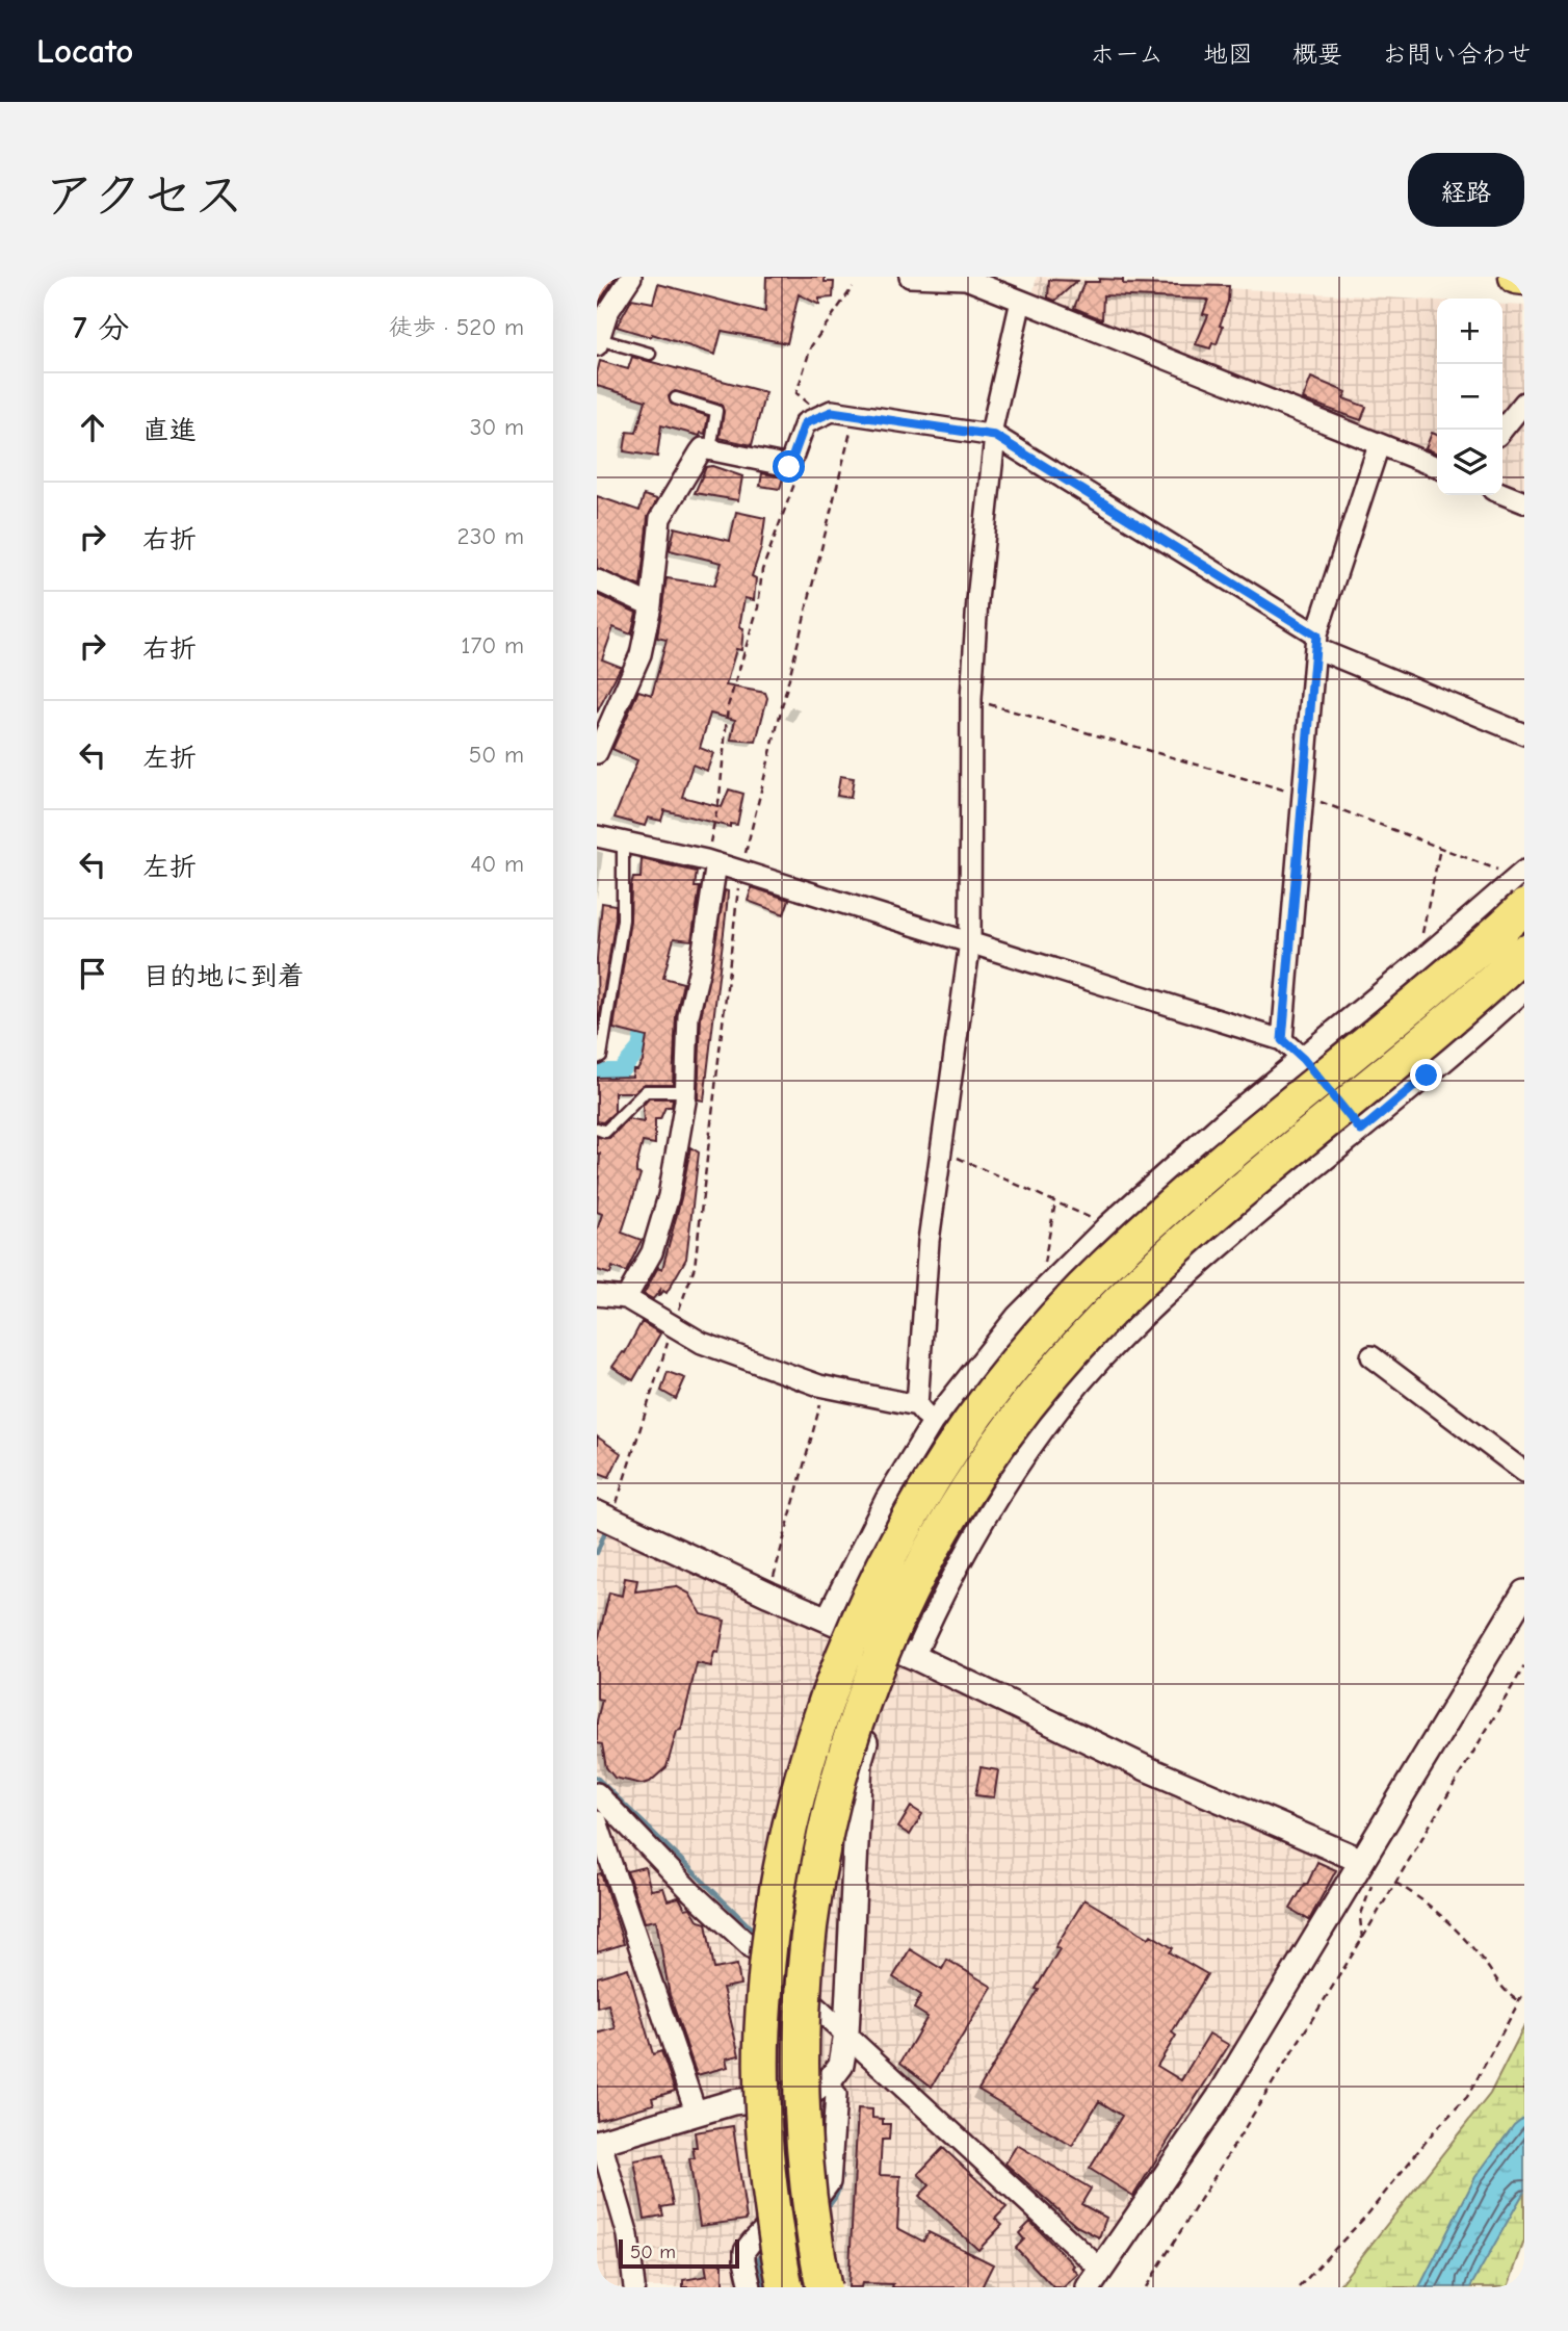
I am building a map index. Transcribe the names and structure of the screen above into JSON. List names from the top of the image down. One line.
{"scale_bar":"50 m","page":{"header":"Locato","nav":["ホーム","地図","概要","お問い合わせ"],"title":"アクセス","buttons":"経路","heading":["7 分","徒歩 · 520 m"],"map_buttons":["+","−"],"list":[["直進","30 m"],["右折","230 m"],["右折","170 m"],["左折","50 m"],["左折","40 m"],"目的地に到着"],"scale":"50 m"}}
